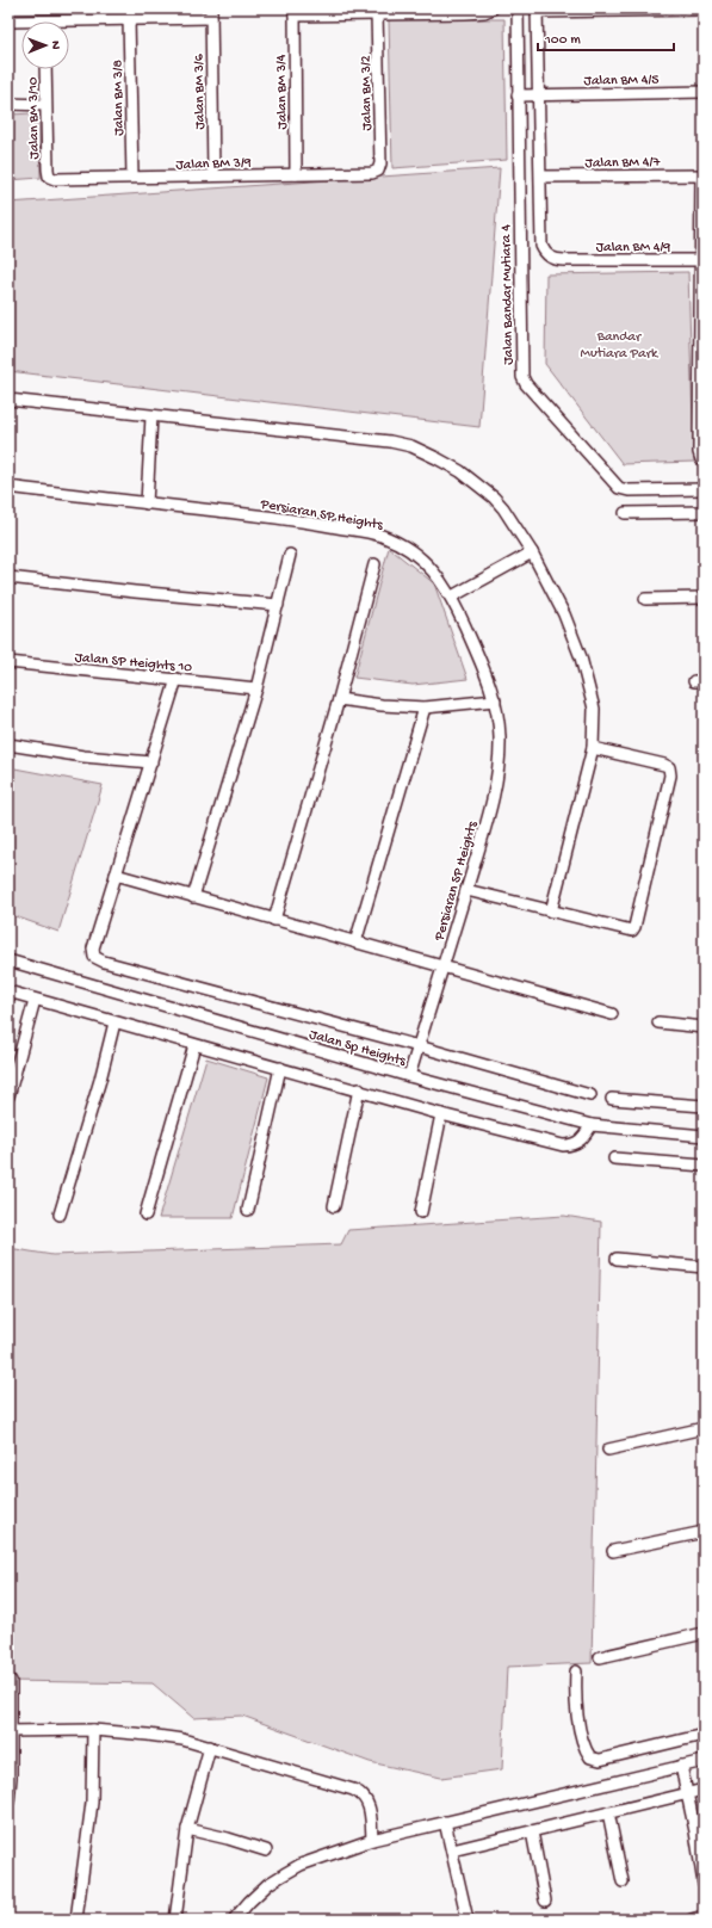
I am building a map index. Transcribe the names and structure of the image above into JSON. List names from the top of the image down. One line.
{"streets":{"street":["Jalan BM 4/5","Jalan BM 3/6","Jalan BM 3/4","Jalan BM 3/2","Jalan BM 3/8","Jalan BM 3/10","Jalan BM 4/7","Jalan BM 3/9","Jalan BM 4/9","Jalan Bandar Mutiara 4","Persiaran SP Heights","Jalan SP Heights 10","Jalan Sp Heights"]},"crossings":[["Jalan BM 4/5","Jalan Bandar Mutiara 4"],["Jalan BM 3/6","Jalan BM 3/9"],["Jalan BM 3/4","Jalan BM 3/9"],["Jalan BM 3/2","Jalan BM 3/9"],["Jalan BM 3/8","Jalan BM 3/9"],["Jalan BM 3/10","Jalan BM 3/9"],["Jalan BM 4/7","Jalan BM 4/9"],["Persiaran SP Heights","Jalan Sp Heights"]],"parks":["Bandar Mutiara Park"],"scale_bar":"100 m","north":"right"}
